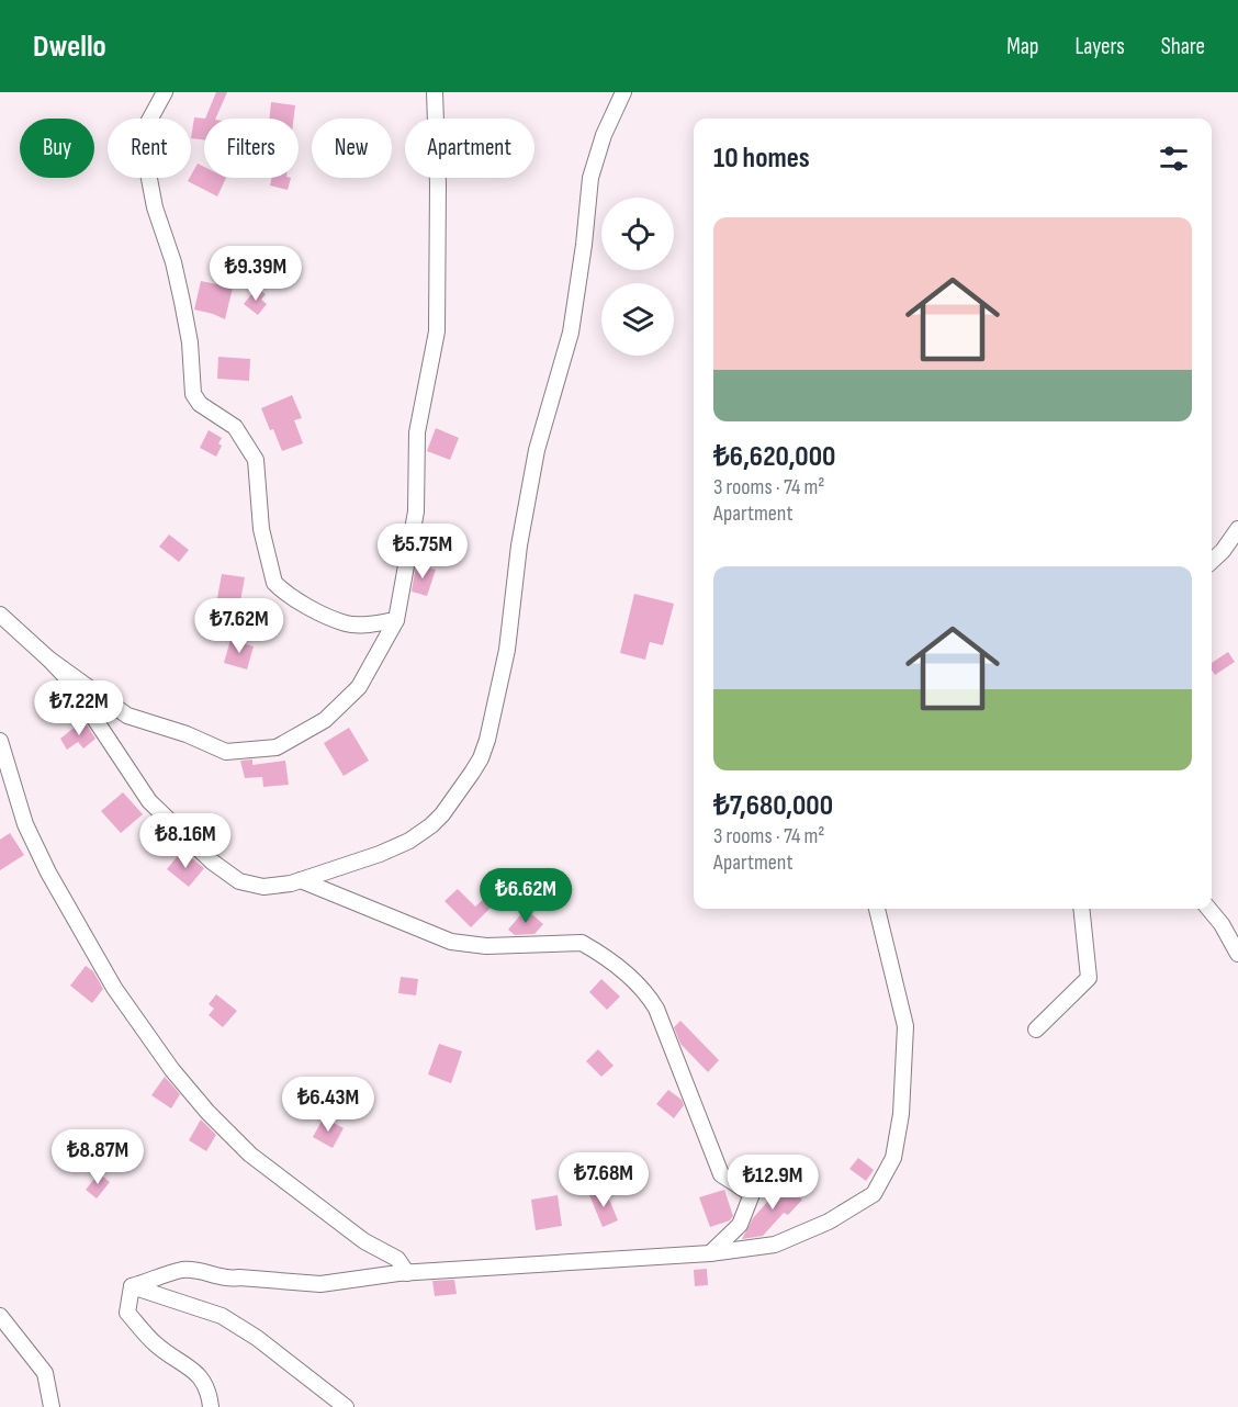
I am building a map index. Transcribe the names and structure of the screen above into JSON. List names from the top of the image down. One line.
{"page":{"header":"Dwello","nav":["Map","Layers","Share"],"chip":["Buy","Rent","Filters","New","Apartment"],"heading":"10 homes","list":[{"name":"₺6,620,000","note":"3 rooms · 74 m² · Apartment"},{"name":"₺7,680,000","note":"3 rooms · 74 m² · Apartment"}],"price":["₺9.39M","₺5.75M","₺7.62M","₺7.22M","₺8.16M","₺6.62M","₺6.43M","₺8.87M","₺7.68M","₺12.9M"]}}
